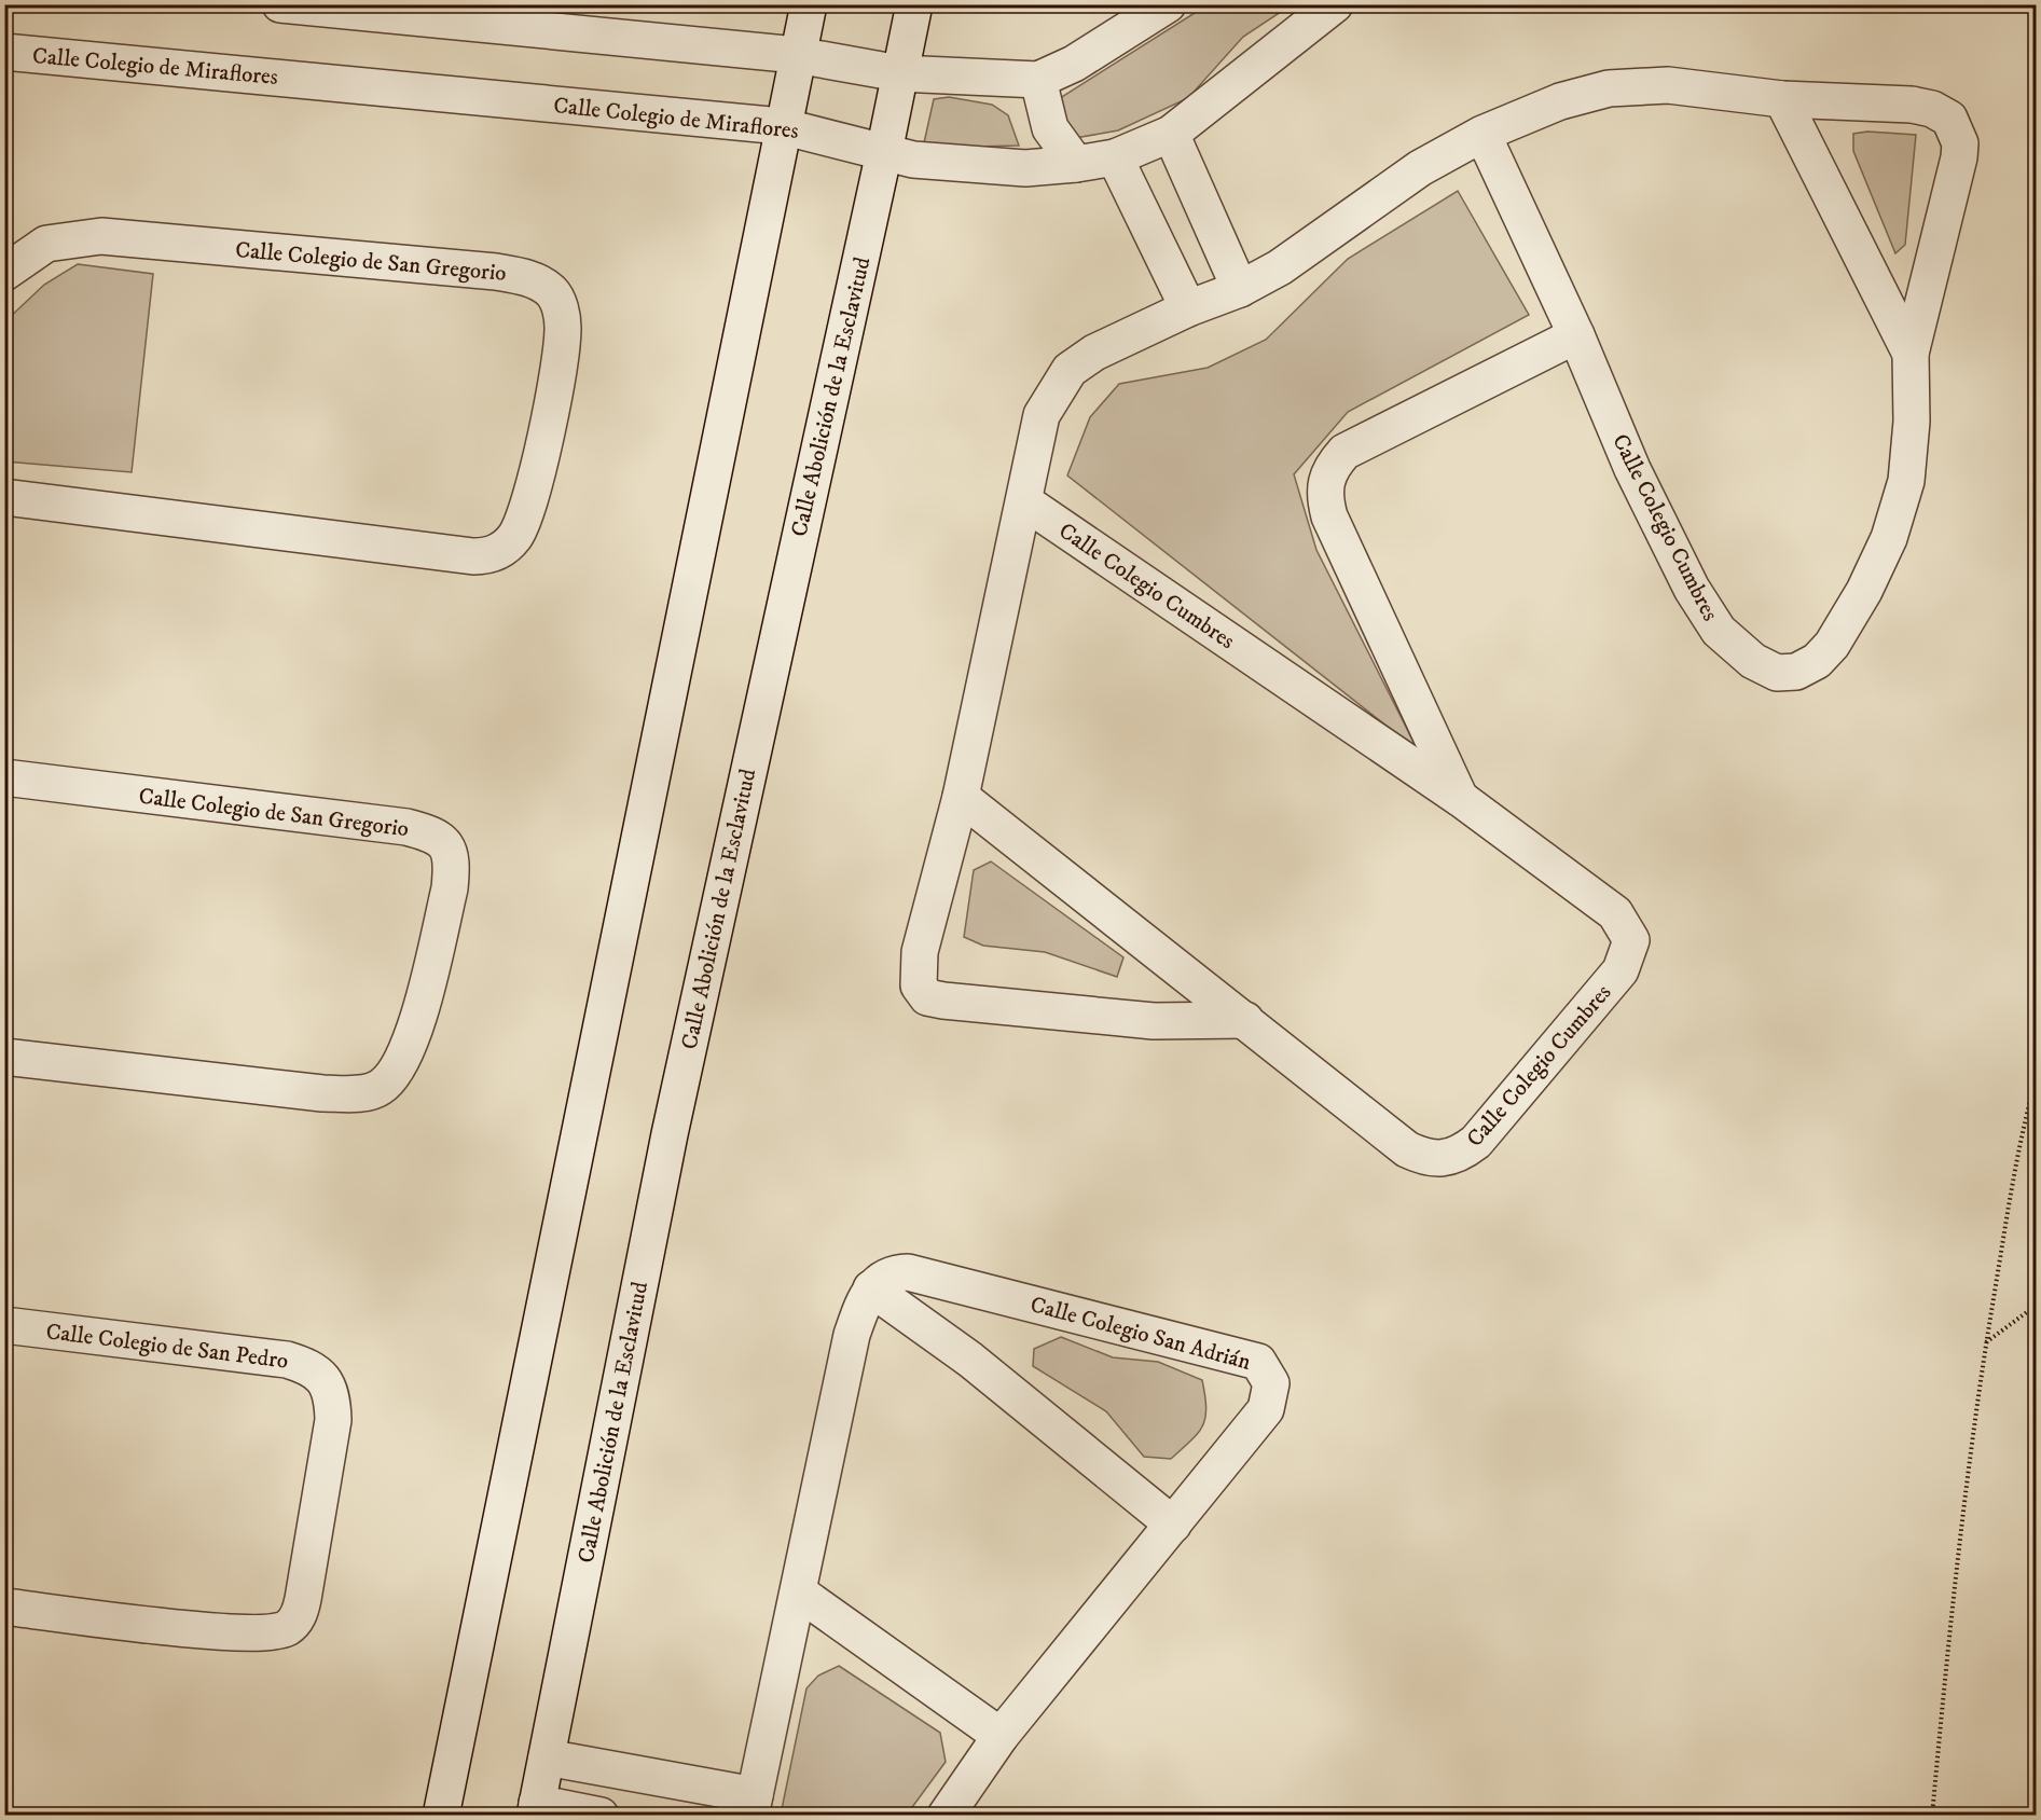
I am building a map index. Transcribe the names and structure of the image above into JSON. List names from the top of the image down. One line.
{"streets":{"street":["Calle Colegio de Miraflores","Calle Colegio de San Gregorio","Calle Abolición de la Esclavitud","Calle Colegio Cumbres","Calle Colegio San Adrián","Calle Colegio de San Pedro"]},"crossings":[["Calle Colegio de Miraflores","Calle Abolición de la Esclavitud"]]}
